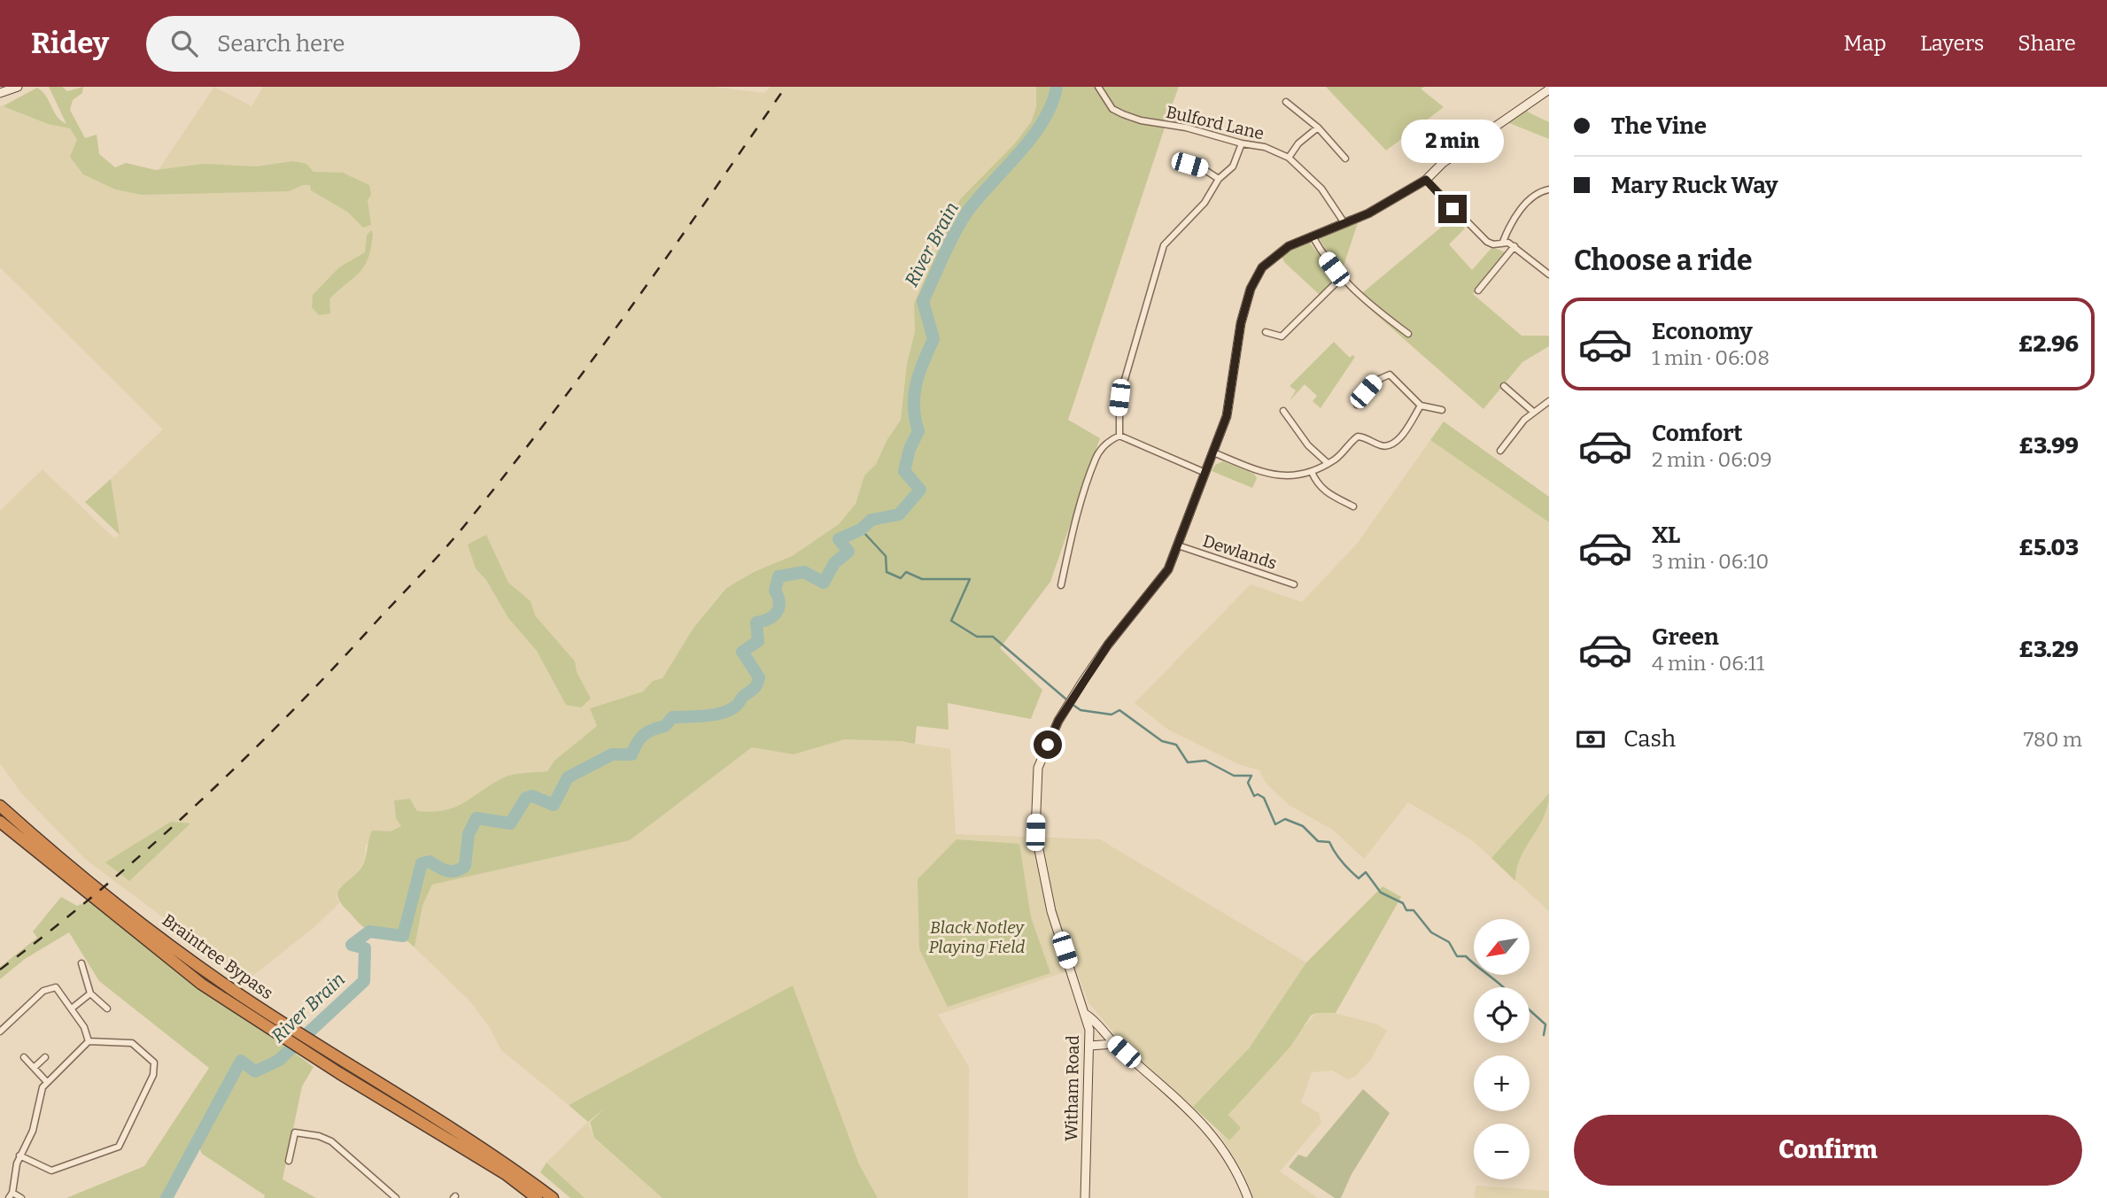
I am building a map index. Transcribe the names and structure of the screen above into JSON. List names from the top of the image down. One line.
{"streets":{"highway":["Braintree Bypass"],"street":["Bulford Lane","Dewlands","Witham Road"]},"crossings":[["Bulford Lane","Witham Road"],["Dewlands","Witham Road"]],"water":["River Brain"],"parks":["Black Notley Playing Field"],"north":"bottom left","page":{"header":"Ridey","search":"Search here","nav":["Map","Layers","Share"],"banner":["The Vine","Mary Ruck Way"],"bubble":"2 min","heading":"Choose a ride","list":[{"name":"Economy","note":"1 min · 06:08","value":"£2.96"},{"name":"Comfort","note":"2 min · 06:09","value":"£3.99"},{"name":"XL","note":"3 min · 06:10","value":"£5.03"},{"name":"Green","note":"4 min · 06:11","value":"£3.29"}],"pay":["Cash","780 m"],"map_buttons":["+","−"],"buttons":"Confirm"}}
